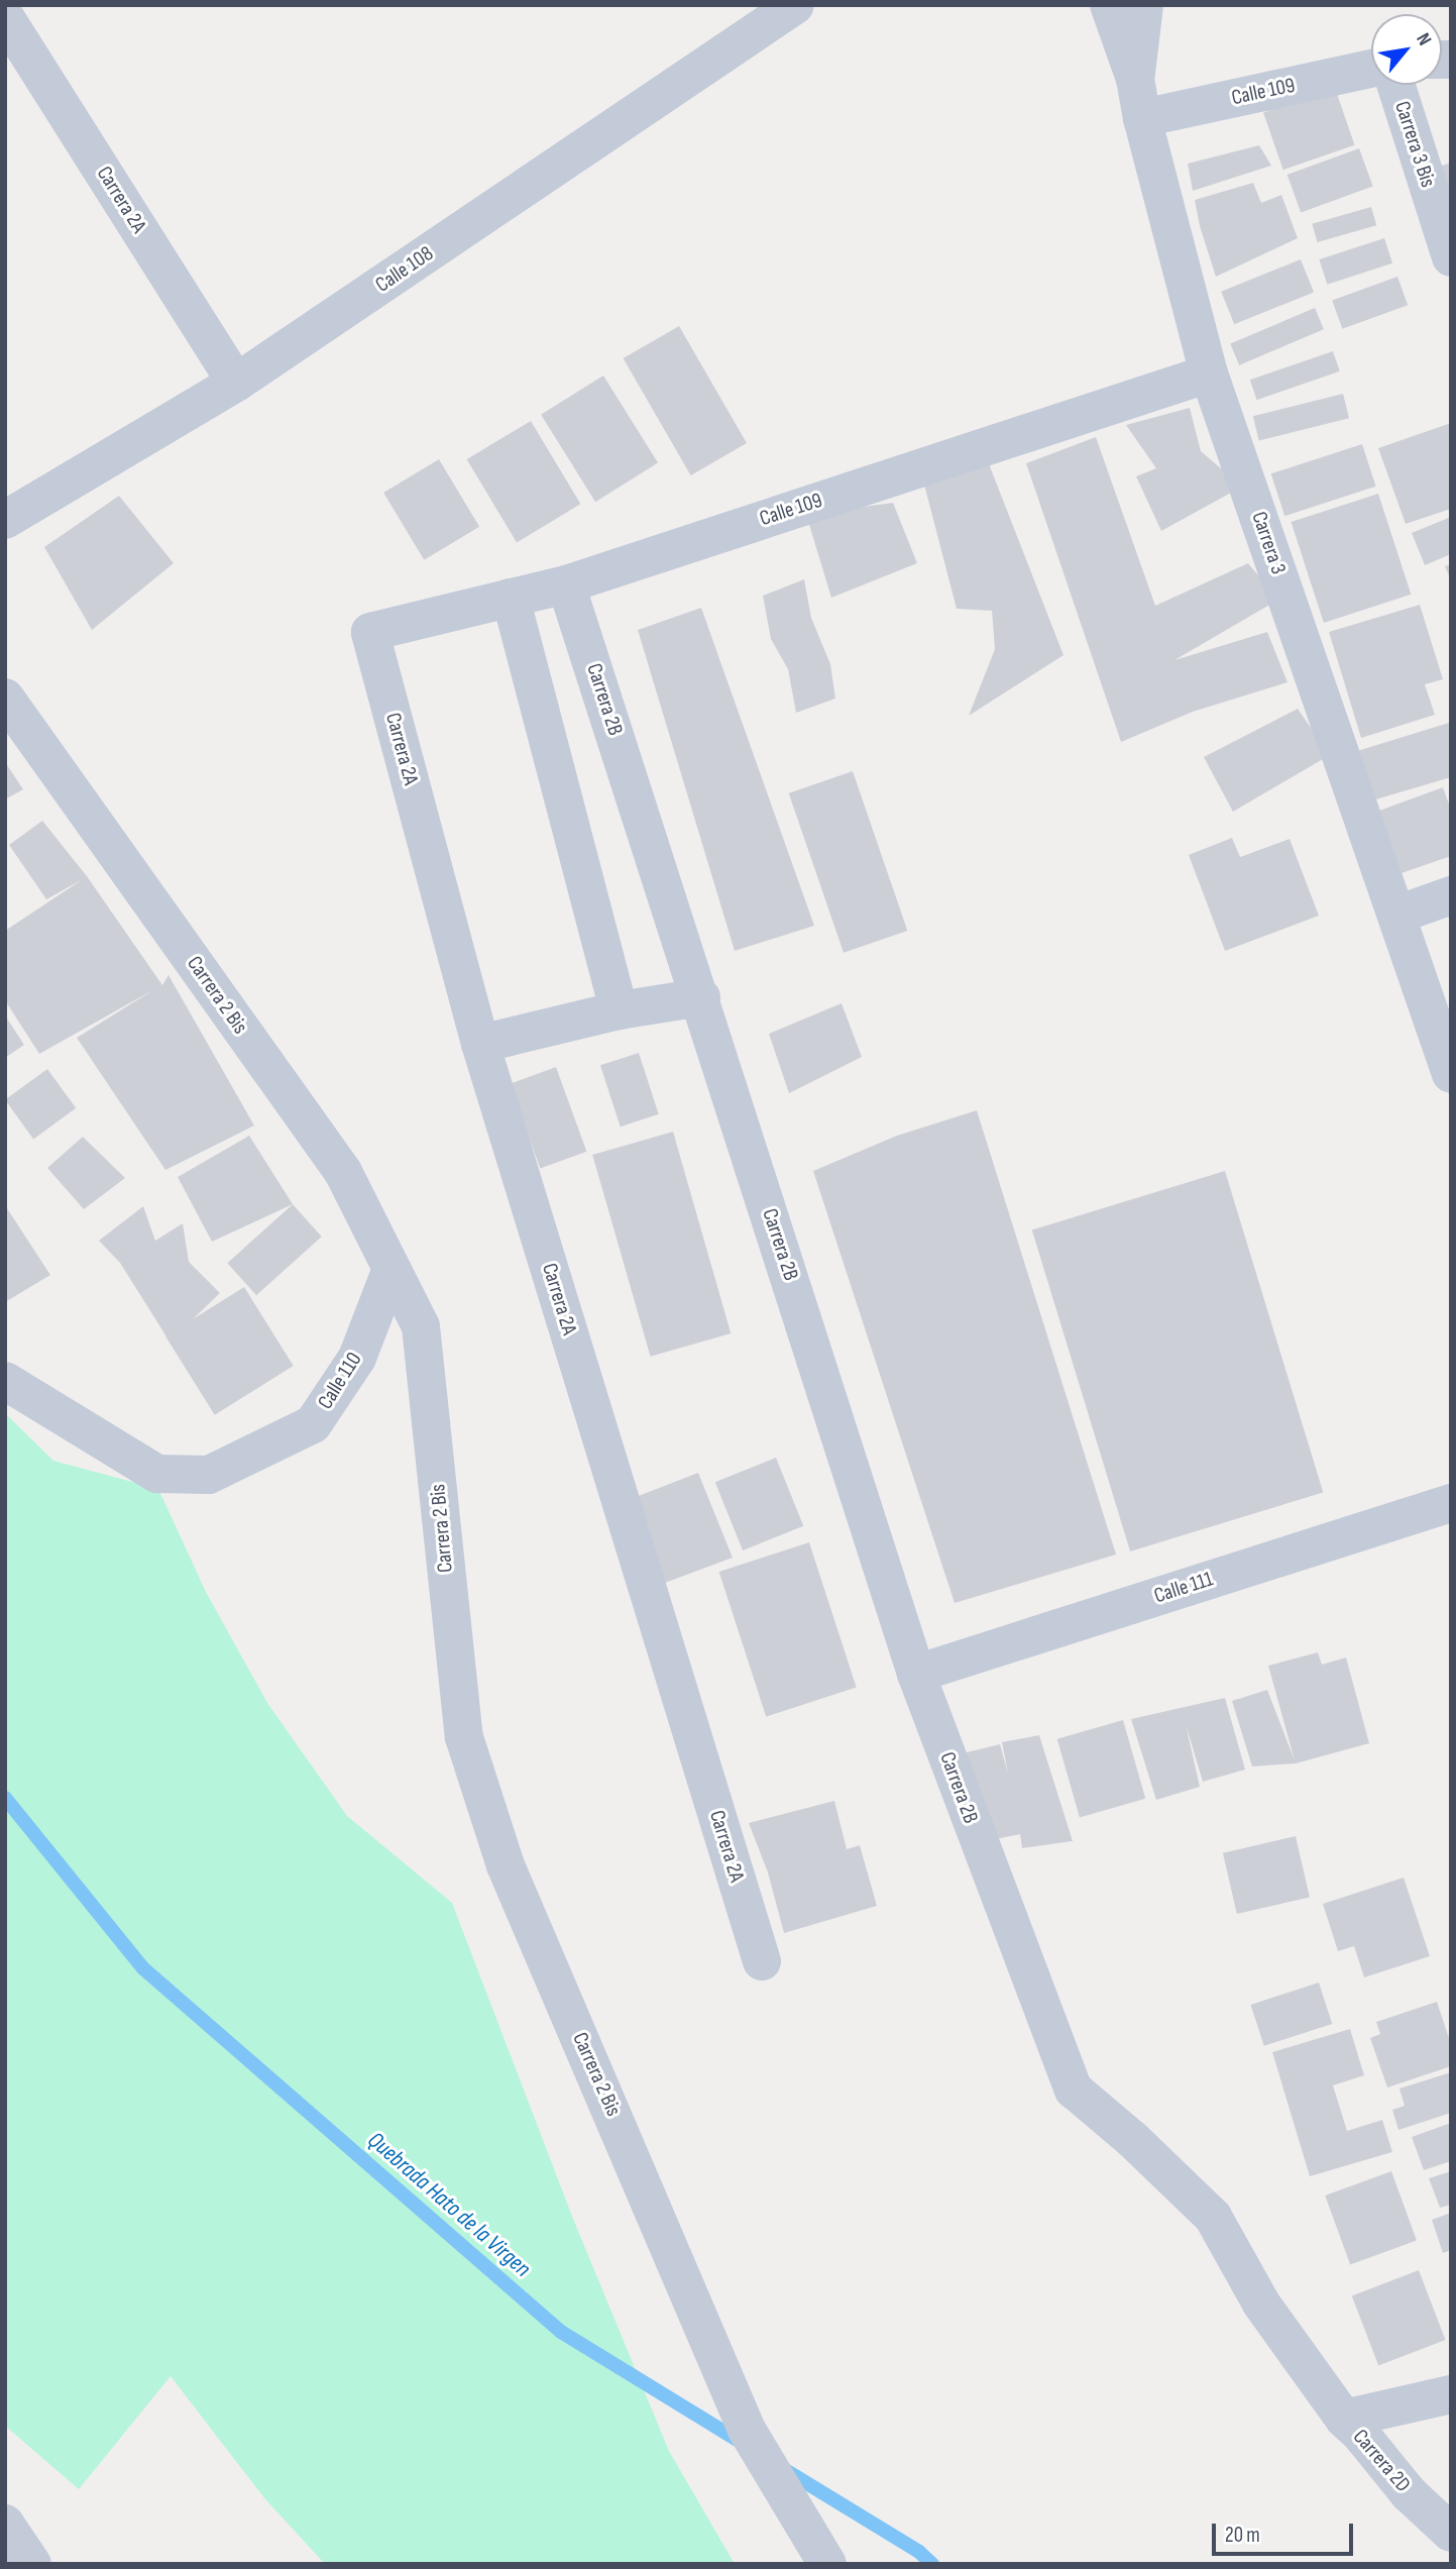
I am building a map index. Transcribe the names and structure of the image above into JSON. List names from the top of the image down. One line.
{"streets":{"street":["Calle 109","Carrera 3 Bis","Carrera 2A","Calle 108","Carrera 3","Carrera 2B","Carrera 2 Bis","Calle 110","Calle 111","Carrera 2D"]},"crossings":[["Calle 109","Carrera 2A"],["Calle 109","Carrera 3"],["Calle 109","Carrera 2B"],["Carrera 2A","Calle 108"],["Carrera 2B","Calle 111"],["Carrera 2B","Carrera 2D"],["Carrera 2 Bis","Calle 110"]],"water":["Quebrada Hato de la Virgen"],"scale_bar":"20 m","north":"top right"}
